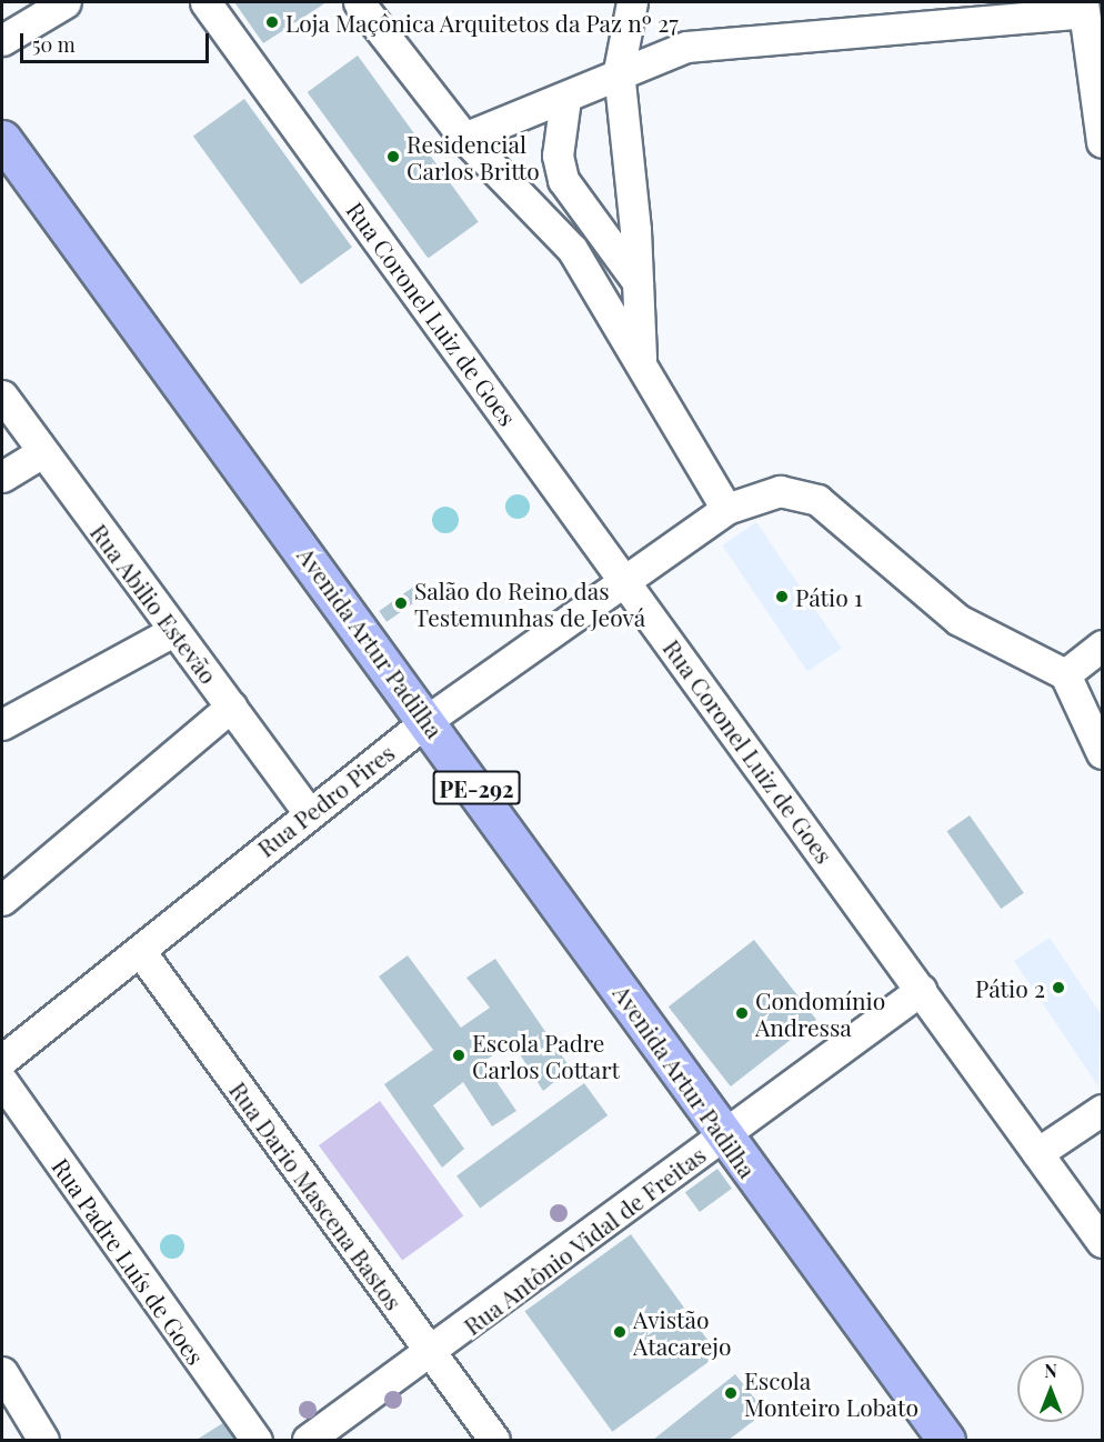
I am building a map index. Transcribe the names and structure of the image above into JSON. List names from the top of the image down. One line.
{"streets":{"main road":["Avenida Artur Padilha","PE-292"],"street":["Rua Coronel Luiz de Goes","Rua Abilio Estevão","Rua Pedro Pires","Rua Dario Mascena Bastos","Rua Antônio Vidal de Freitas","Rua Padre Luís de Goes"]},"crossings":[["Rua Coronel Luiz de Goes","Rua Pedro Pires"],["Rua Coronel Luiz de Goes","Rua Antônio Vidal de Freitas"],["Rua Abilio Estevão","Rua Pedro Pires"],["Avenida Artur Padilha","Rua Pedro Pires"],["Avenida Artur Padilha","Rua Antônio Vidal de Freitas"],["Rua Pedro Pires","Rua Dario Mascena Bastos"],["Rua Dario Mascena Bastos","Rua Antônio Vidal de Freitas"]],"places":["Loja Maçônica Arquitetos da Paz nº 27","Residencial Carlos Britto","Pátio 1","Salão do Reino das Testemunhas de Jeová","Pátio 2","Condomínio Andressa","Escola Padre Carlos Cottart","Avistão Atacarejo","Escola Monteiro Lobato"],"scale_bar":"50 m","north":"top"}
